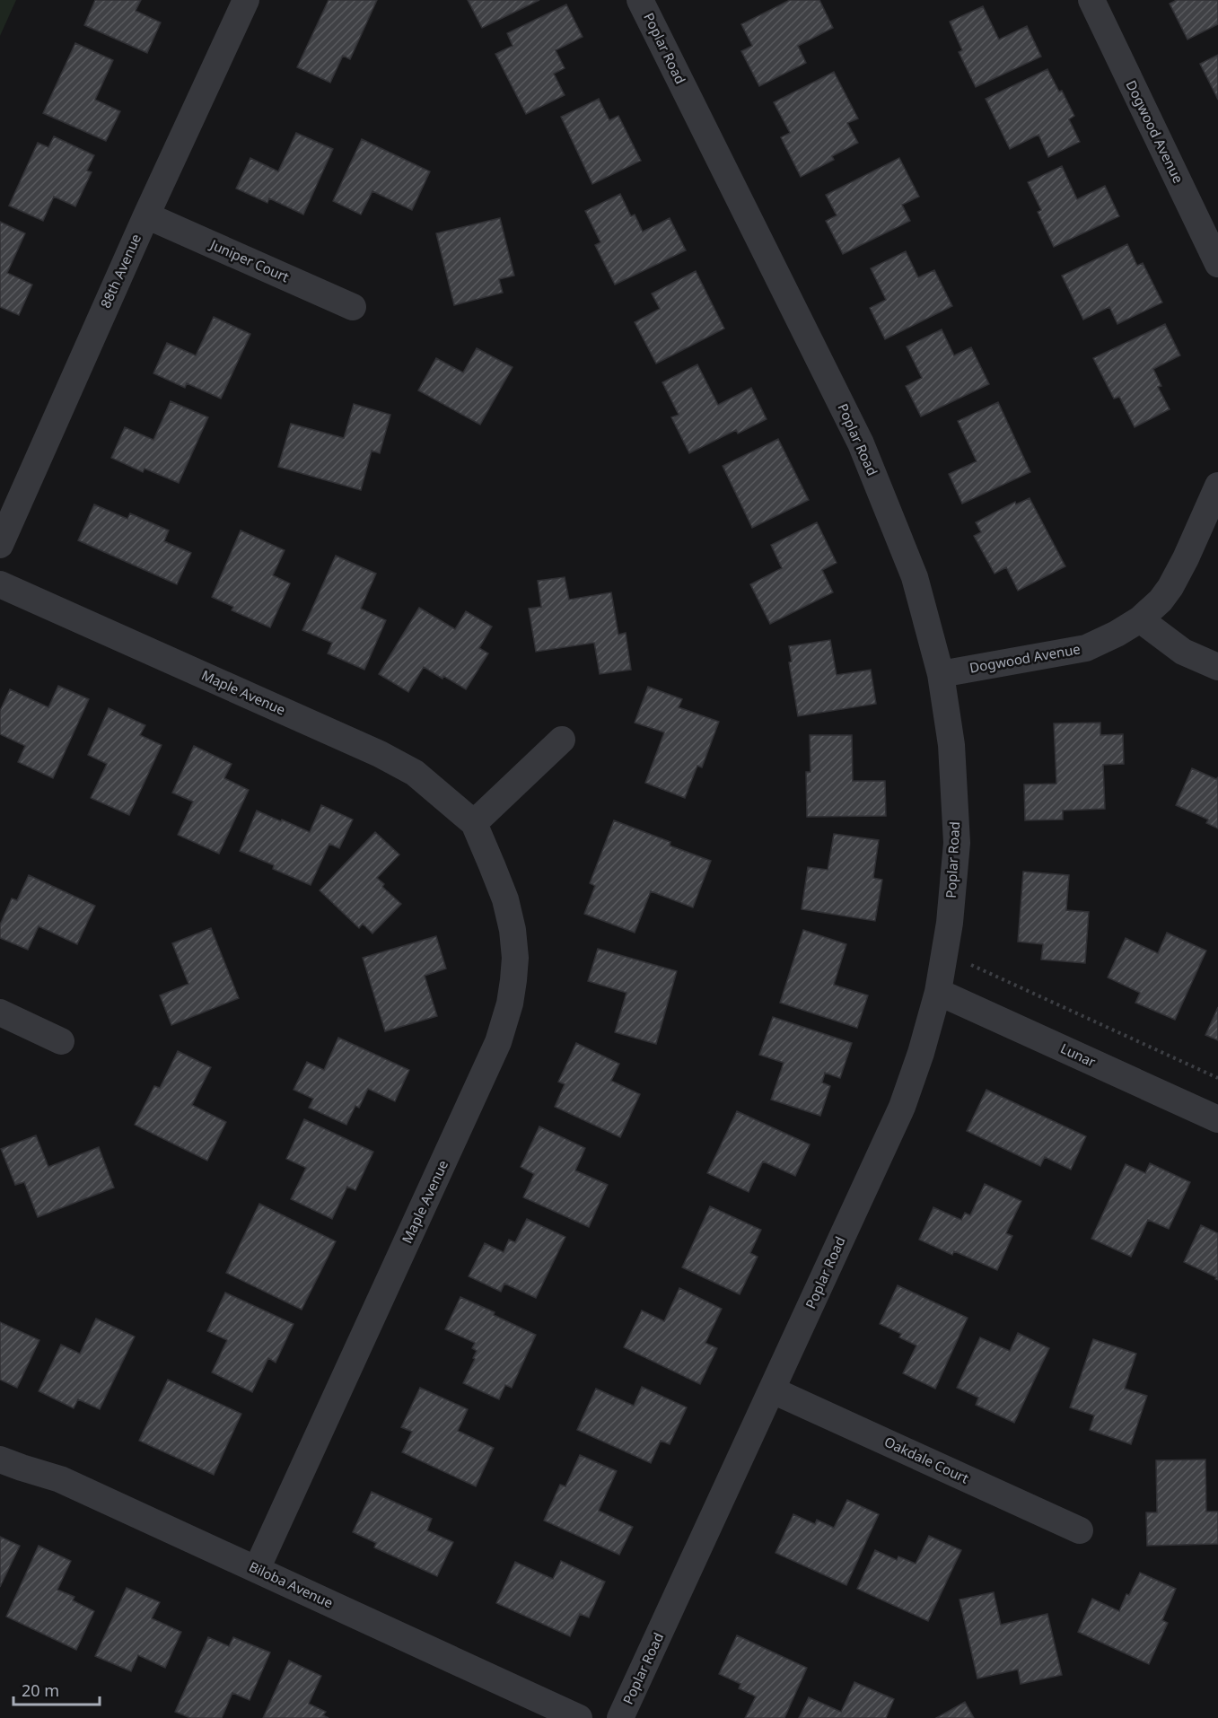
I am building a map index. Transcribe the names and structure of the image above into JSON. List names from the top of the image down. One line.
{"streets":{"street":["Poplar Road","Dogwood Avenue","Juniper Court","88th Avenue","Maple Avenue","Lunar","Oakdale Court","Biloba Avenue"]},"crossings":[["Poplar Road","Dogwood Avenue"],["Poplar Road","Lunar"],["Poplar Road","Oakdale Court"],["Juniper Court","88th Avenue"],["Maple Avenue","Biloba Avenue"]],"scale_bar":"20 m"}
